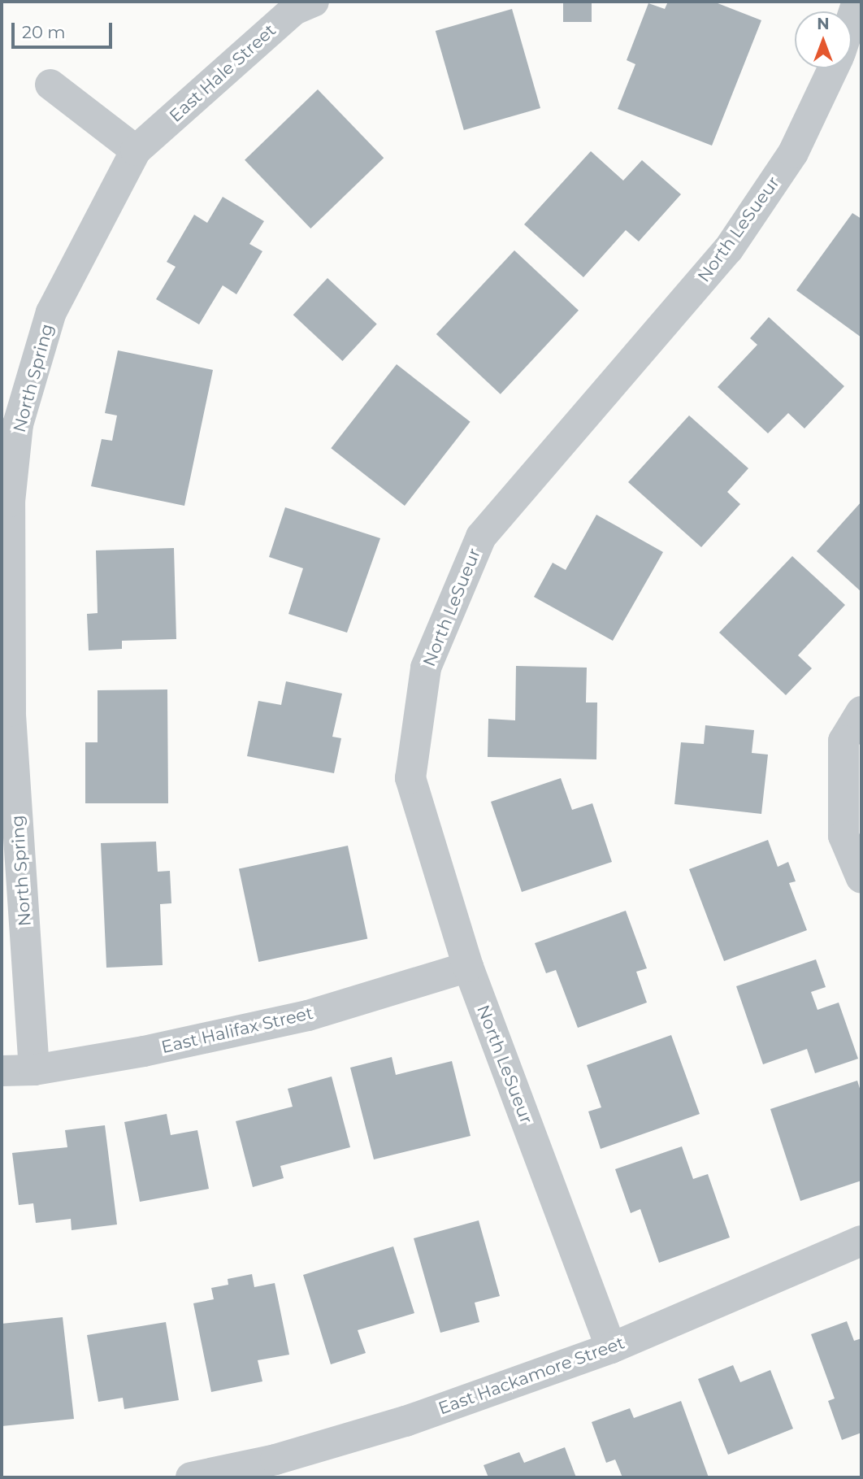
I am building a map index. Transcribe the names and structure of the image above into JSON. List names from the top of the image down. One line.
{"streets":{"street":["East Hale Street","North LeSueur","North Spring","East Halifax Street","East Hackamore Street"]},"crossings":[["East Hale Street","North Spring"],["North LeSueur","East Halifax Street"],["North LeSueur","East Hackamore Street"],["North Spring","East Halifax Street"]],"scale_bar":"20 m","north":"top"}
